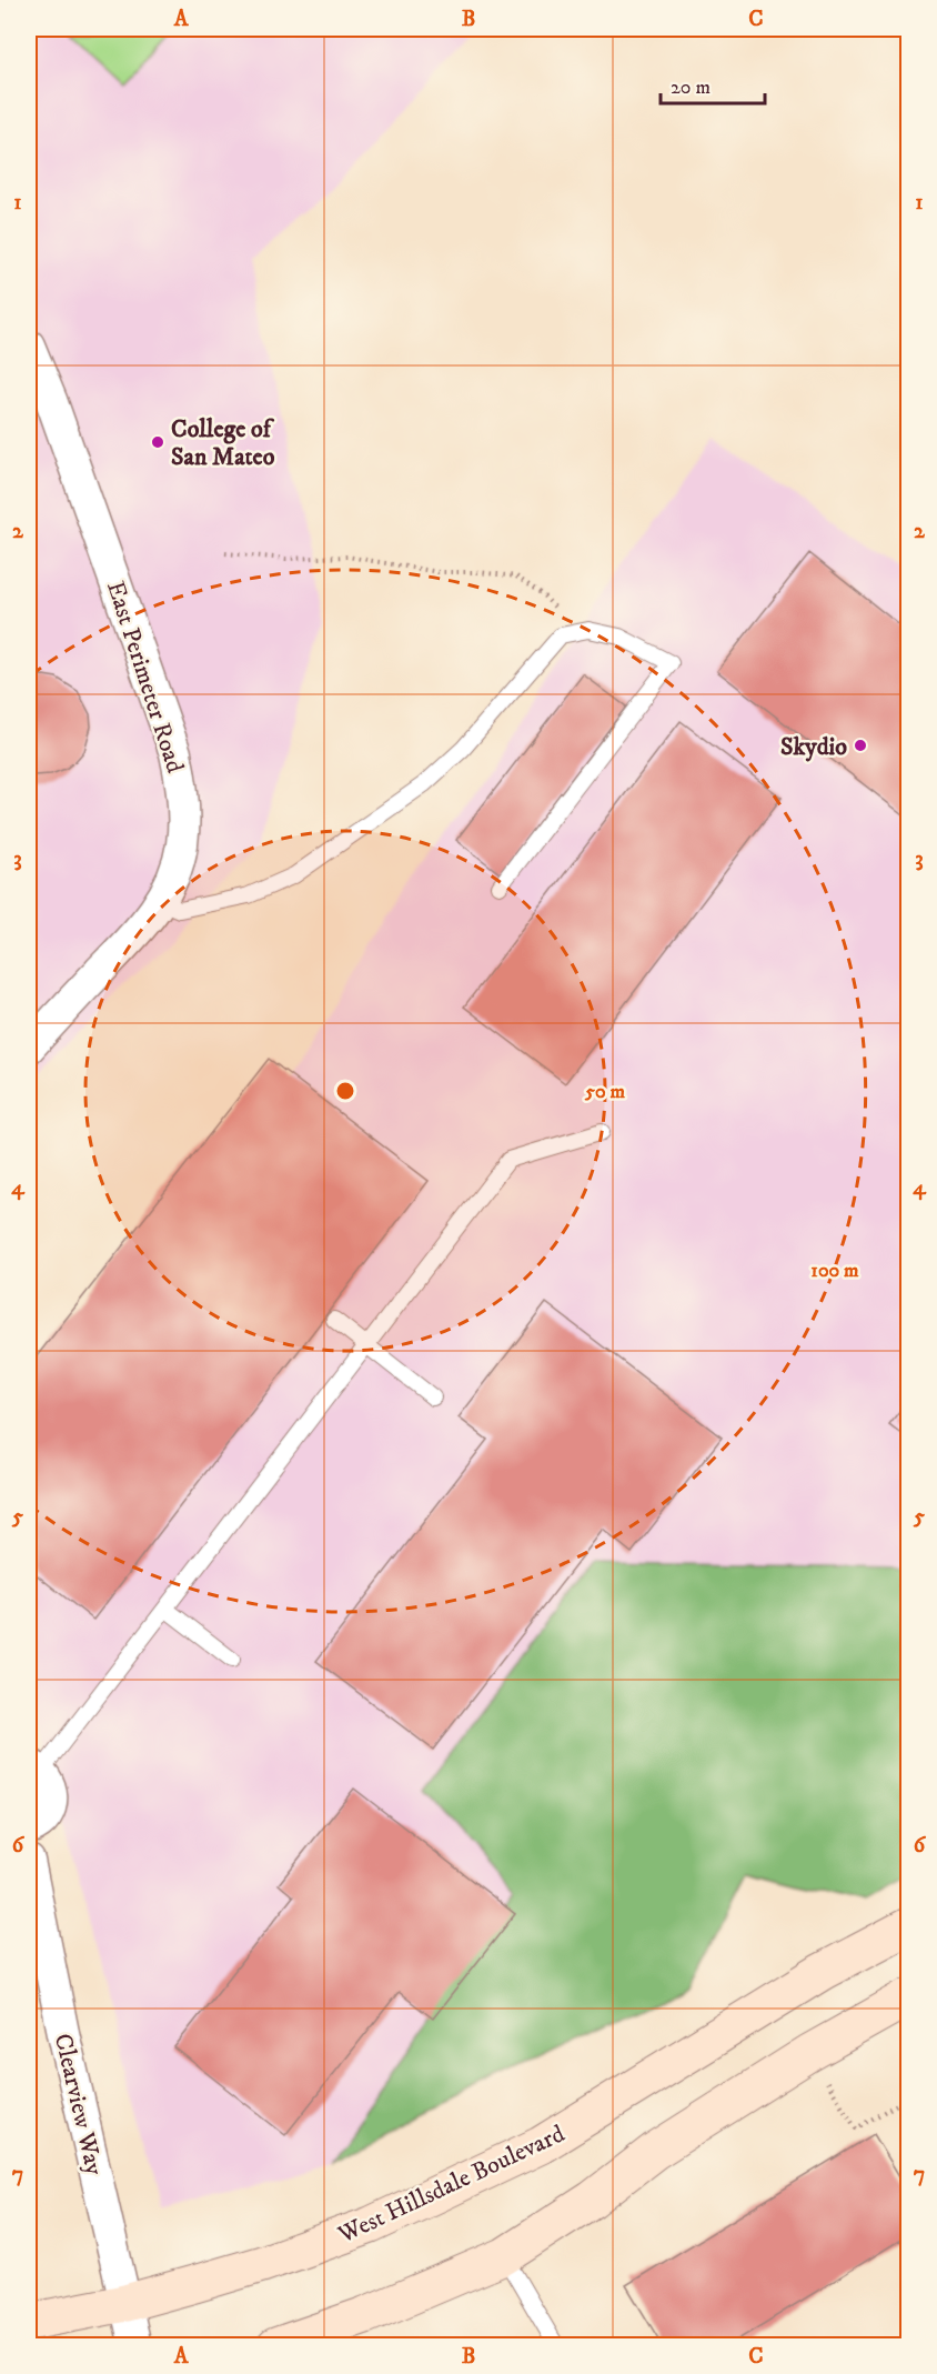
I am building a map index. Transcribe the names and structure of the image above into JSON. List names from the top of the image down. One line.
{"streets":{"main road":["West Hillsdale Boulevard"],"street":["East Perimeter Road","Clearview Way"]},"crossings":[["Clearview Way","West Hillsdale Boulevard"]],"places":["College of San Mateo","Skydio"],"scale_bar":"20 m","grid":{"columns":["A","B","C"],"rows":["1","2","3","4","5","6","7"]},"rings":["50 m","100 m"]}
